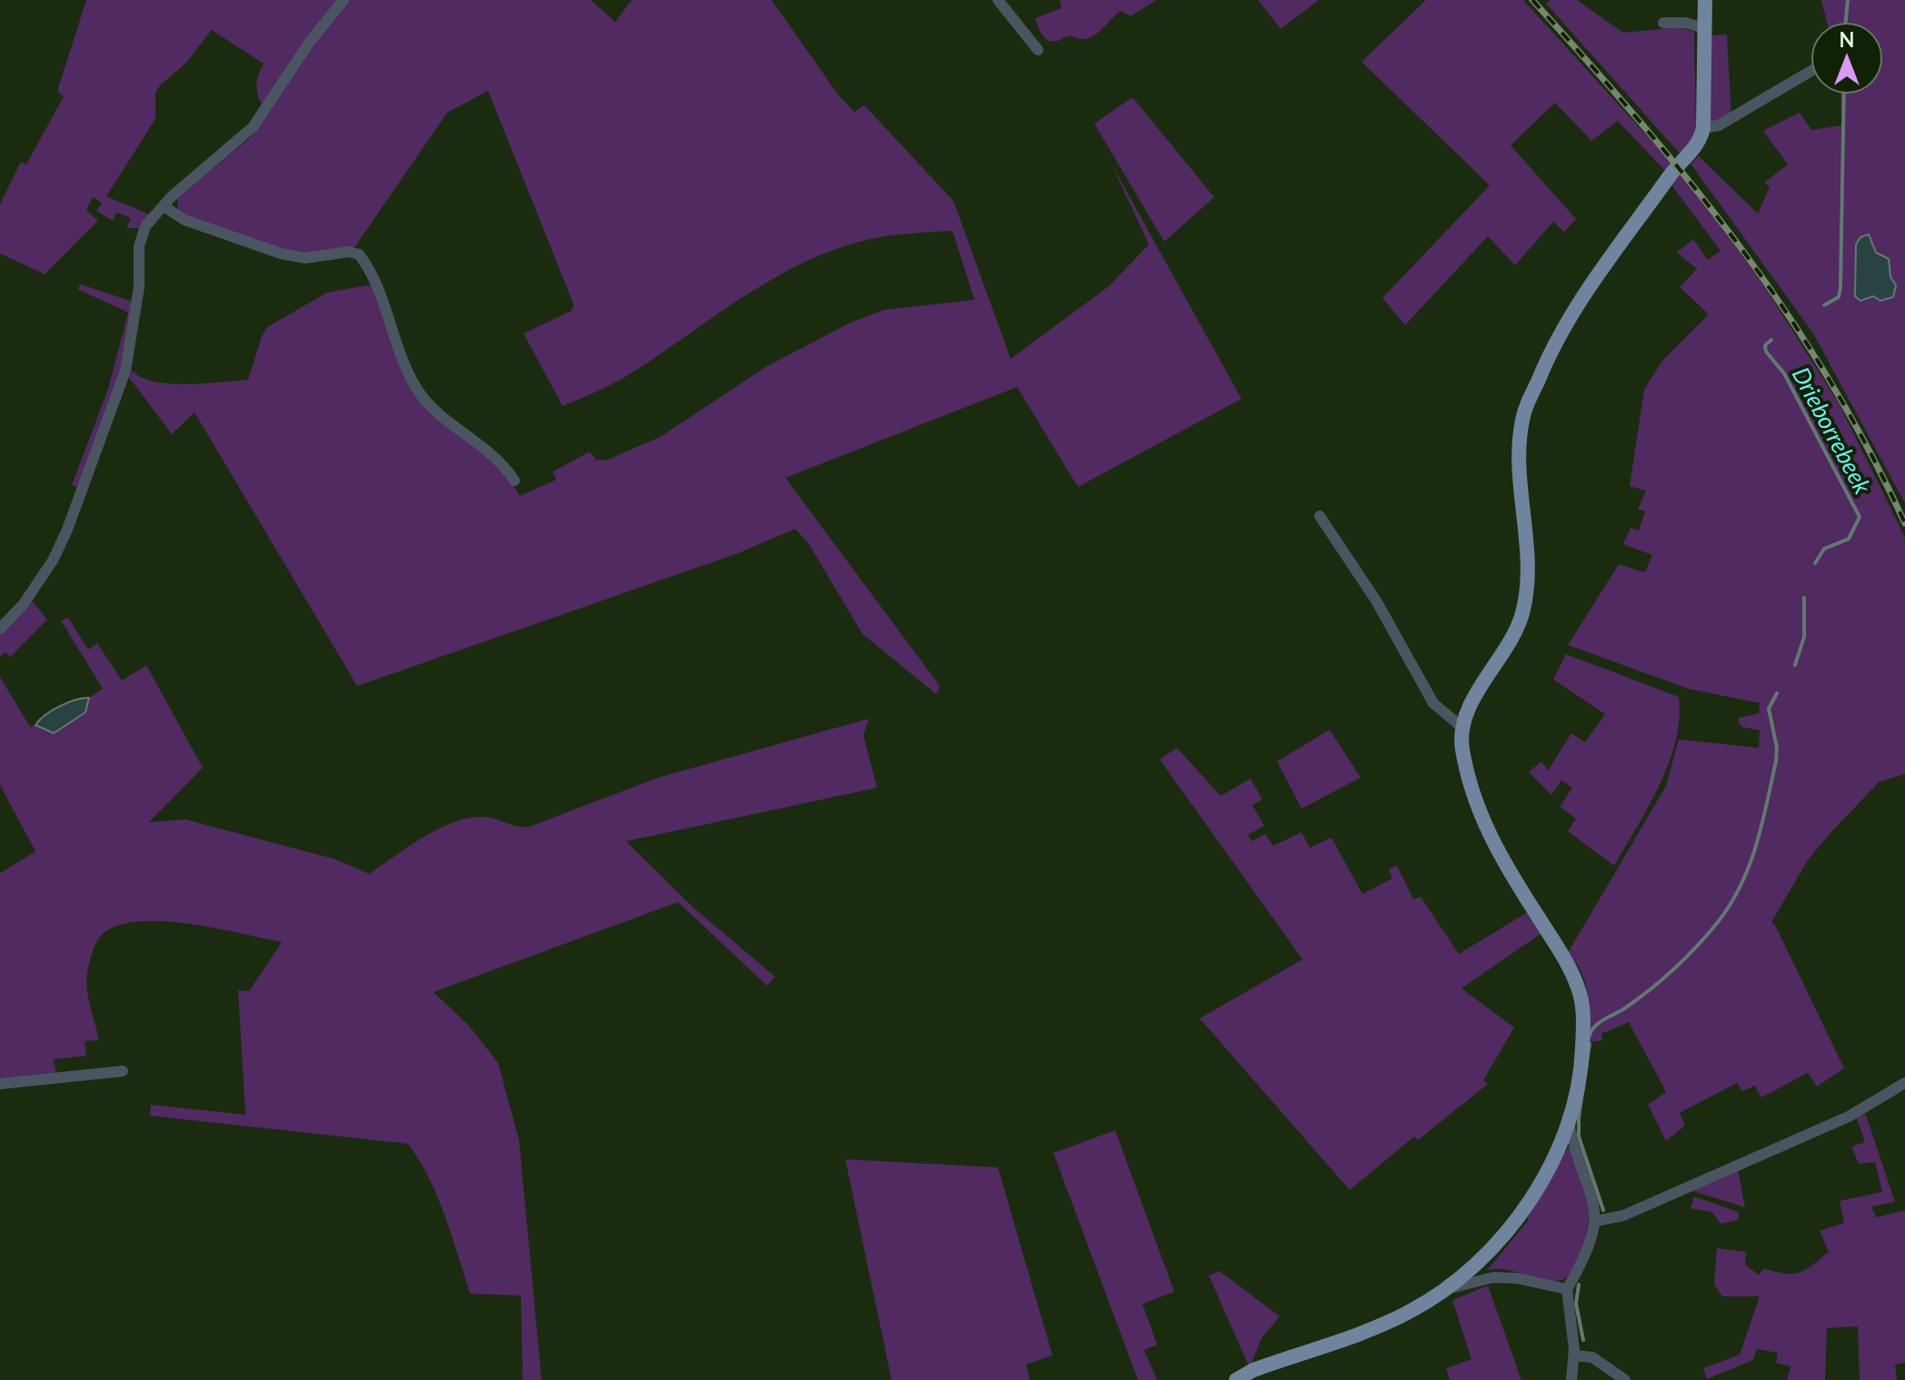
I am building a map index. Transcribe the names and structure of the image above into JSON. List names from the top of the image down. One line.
{"water":["Drieborrebeek"],"north":"top"}
